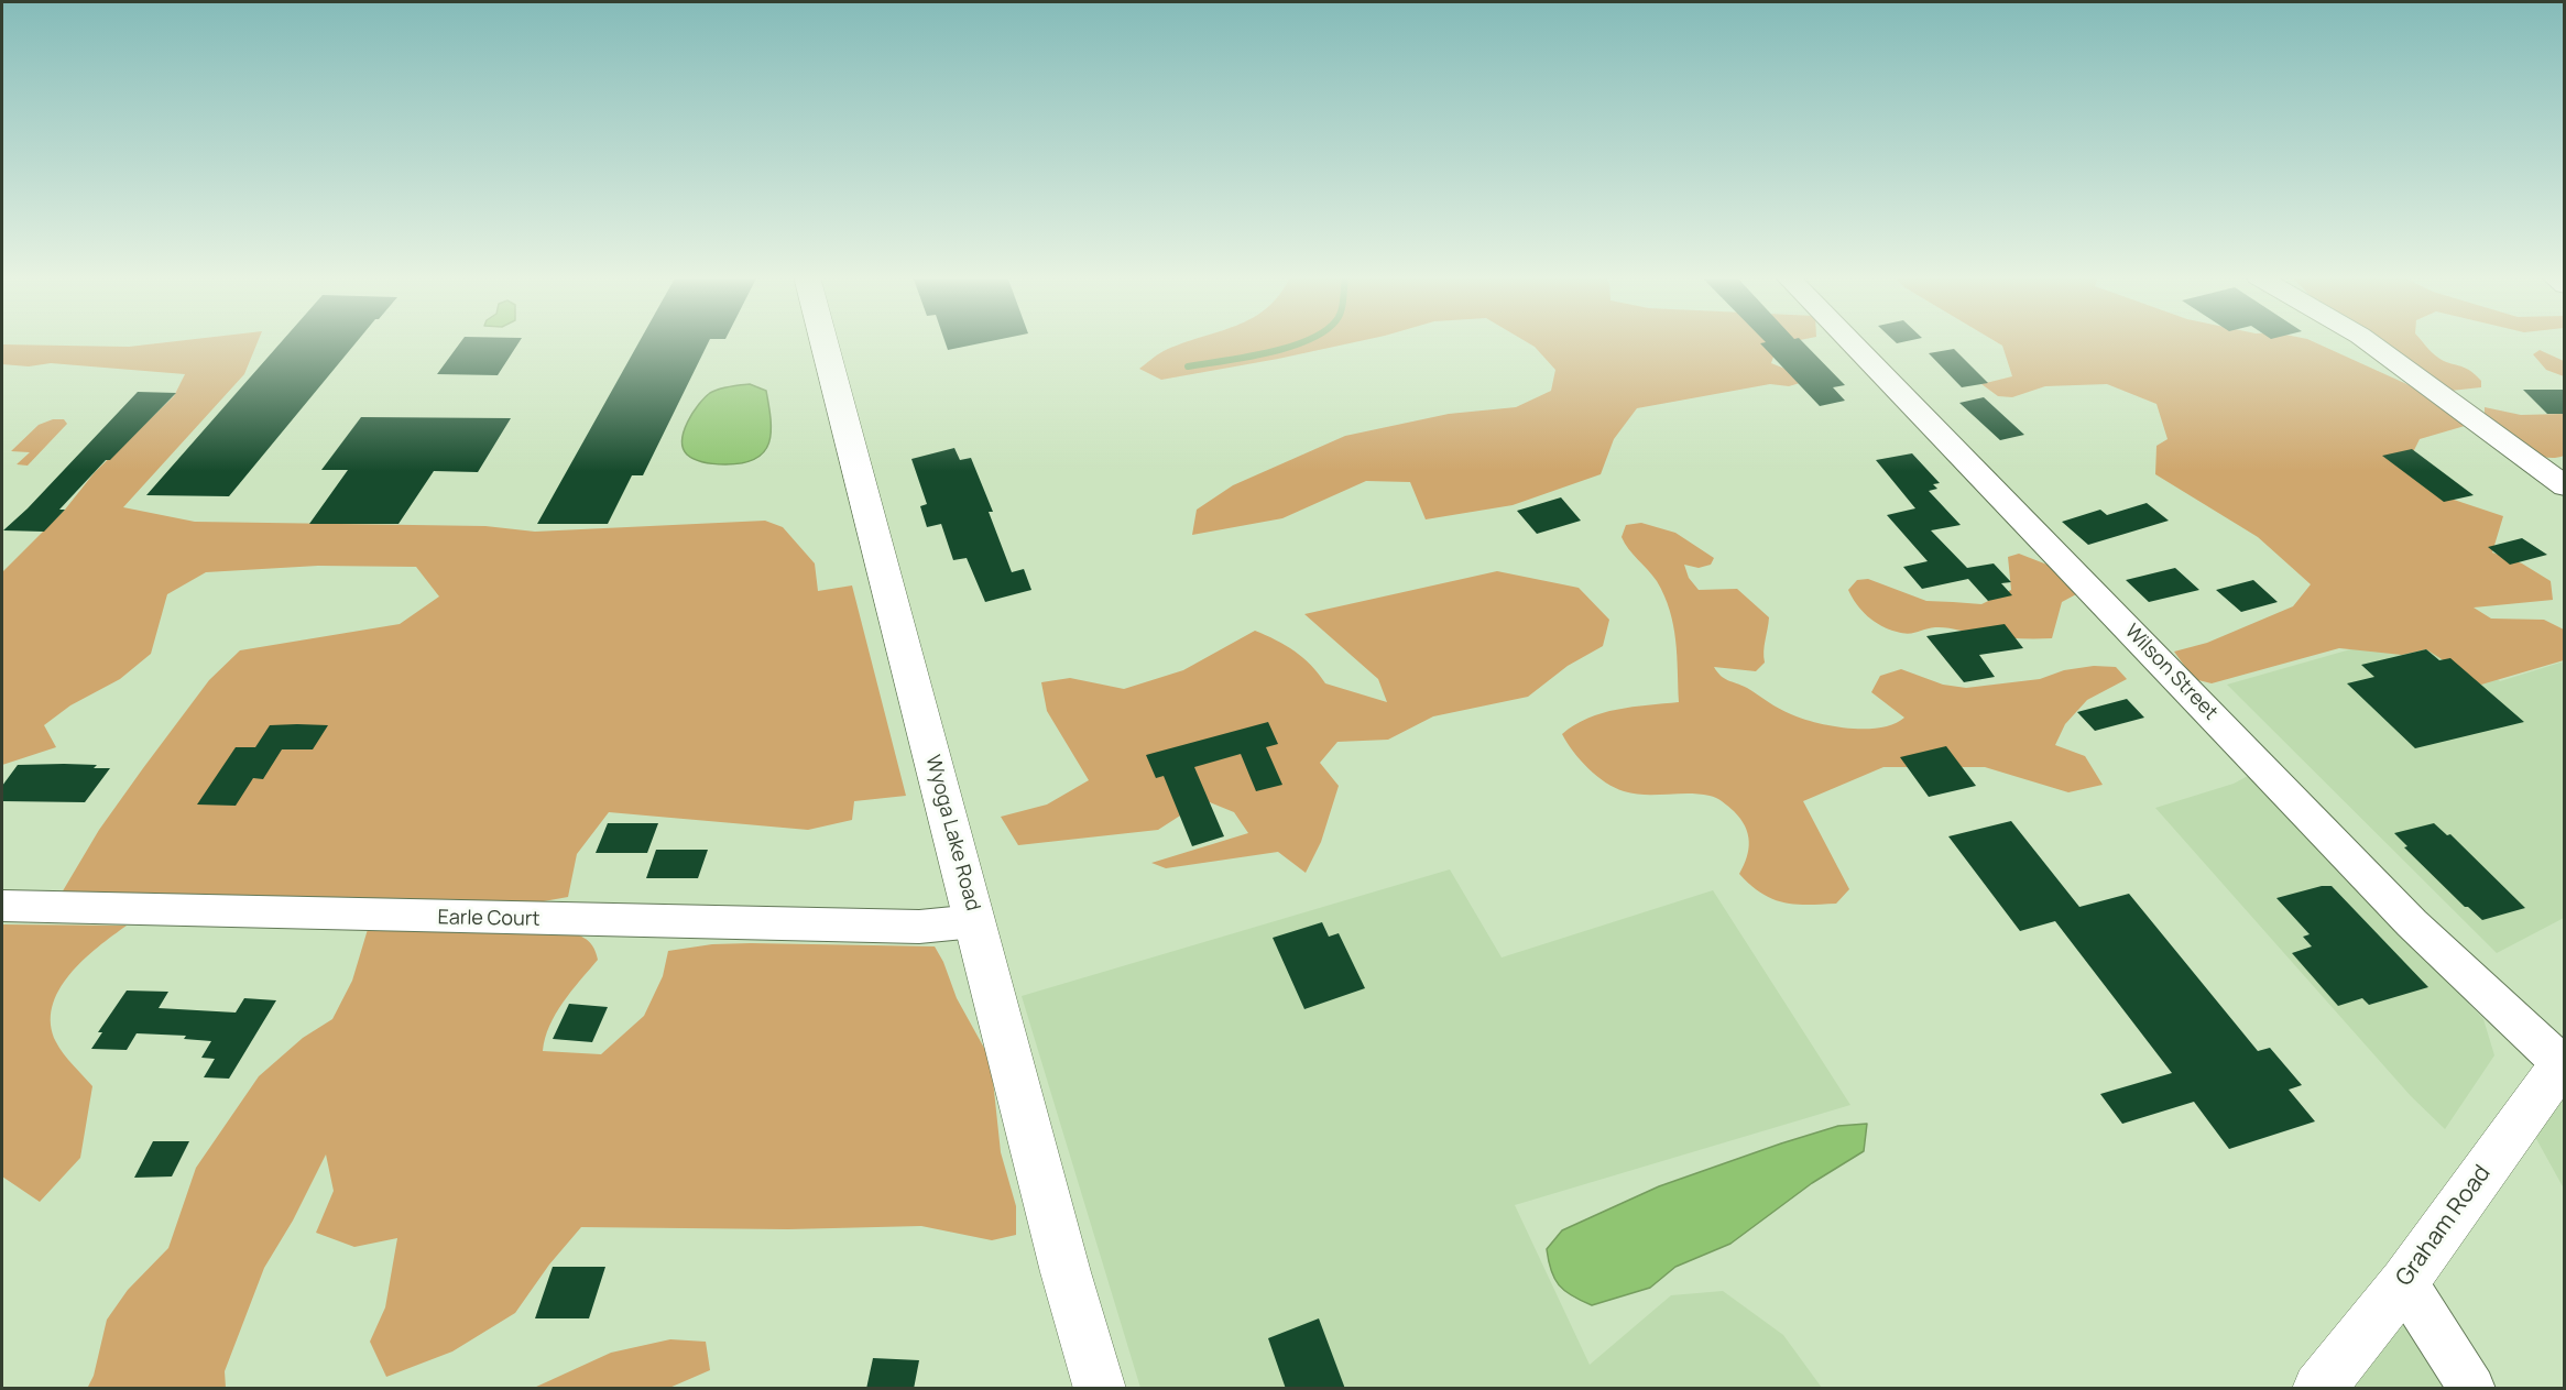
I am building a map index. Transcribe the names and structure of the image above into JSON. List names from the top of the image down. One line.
{"streets":{"street":["Wilson Street","Wyoga Lake Road","Earle Court","Graham Road"]},"crossings":[["Wilson Street","Graham Road"],["Wyoga Lake Road","Earle Court"]]}
